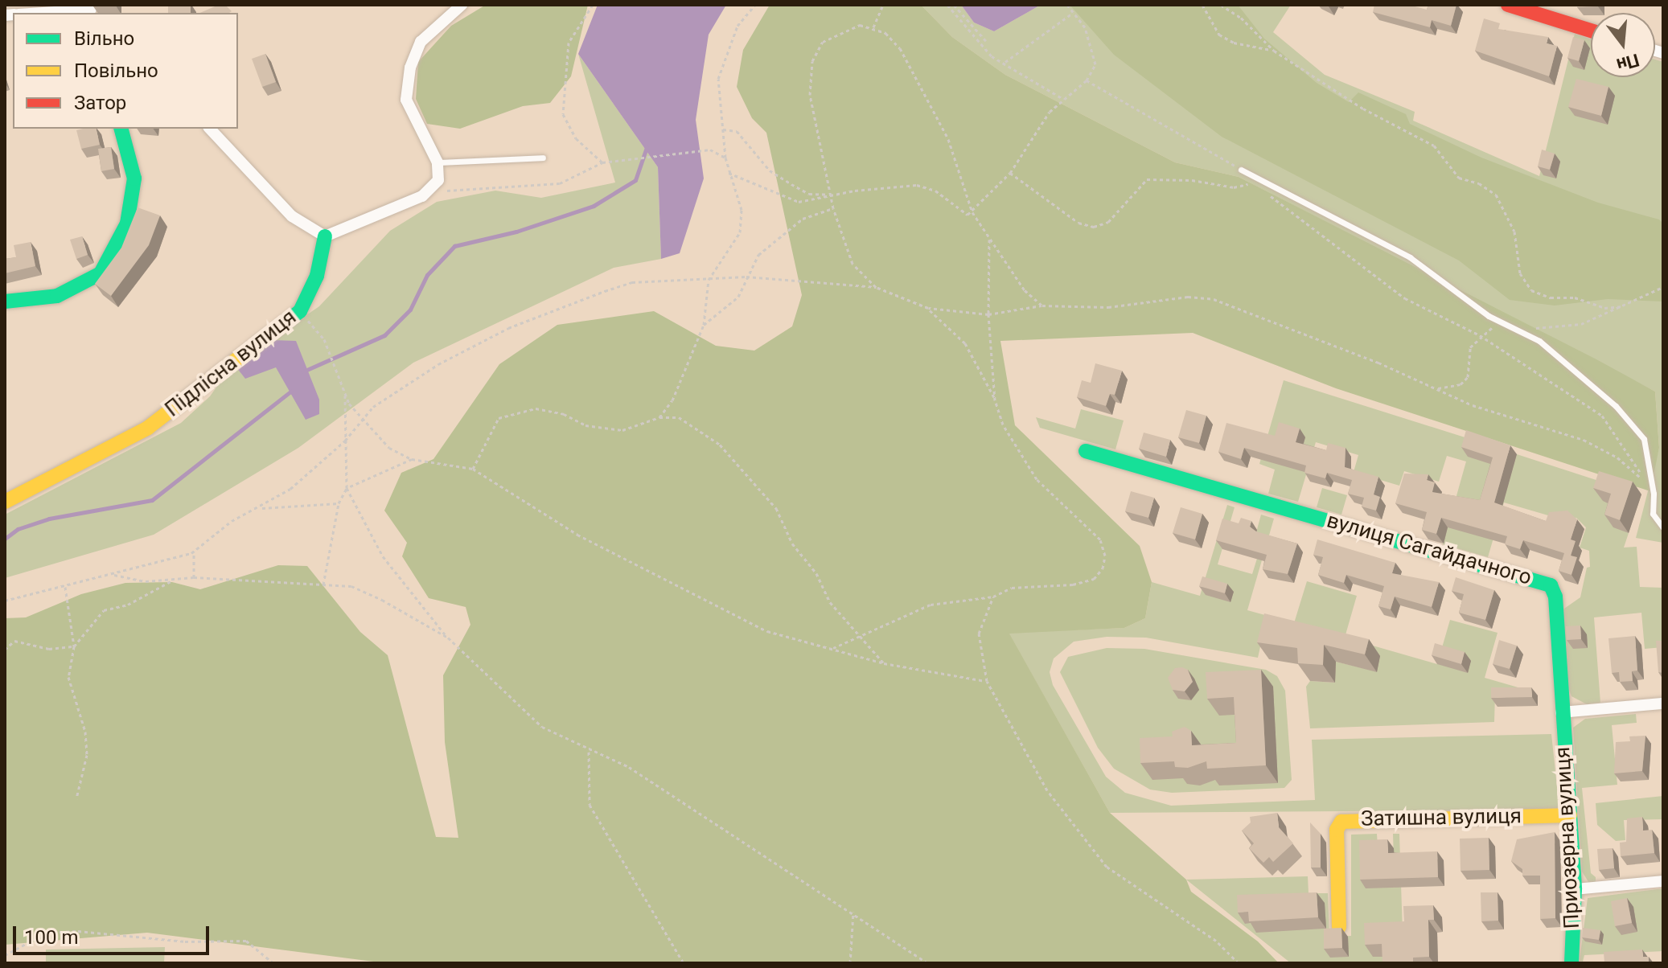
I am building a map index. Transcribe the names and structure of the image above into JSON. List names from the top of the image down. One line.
{"streets":{"street":["Підлісна вулиця","вулиця Сагайдачного","Затишна вулиця","Приозерна вулиця"]},"crossings":[["вулиця Сагайдачного","Приозерна вулиця"],["Затишна вулиця","Приозерна вулиця"]],"legend":["Вільно","Повільно","Затор"],"scale_bar":"100 m","north":"bottom"}
